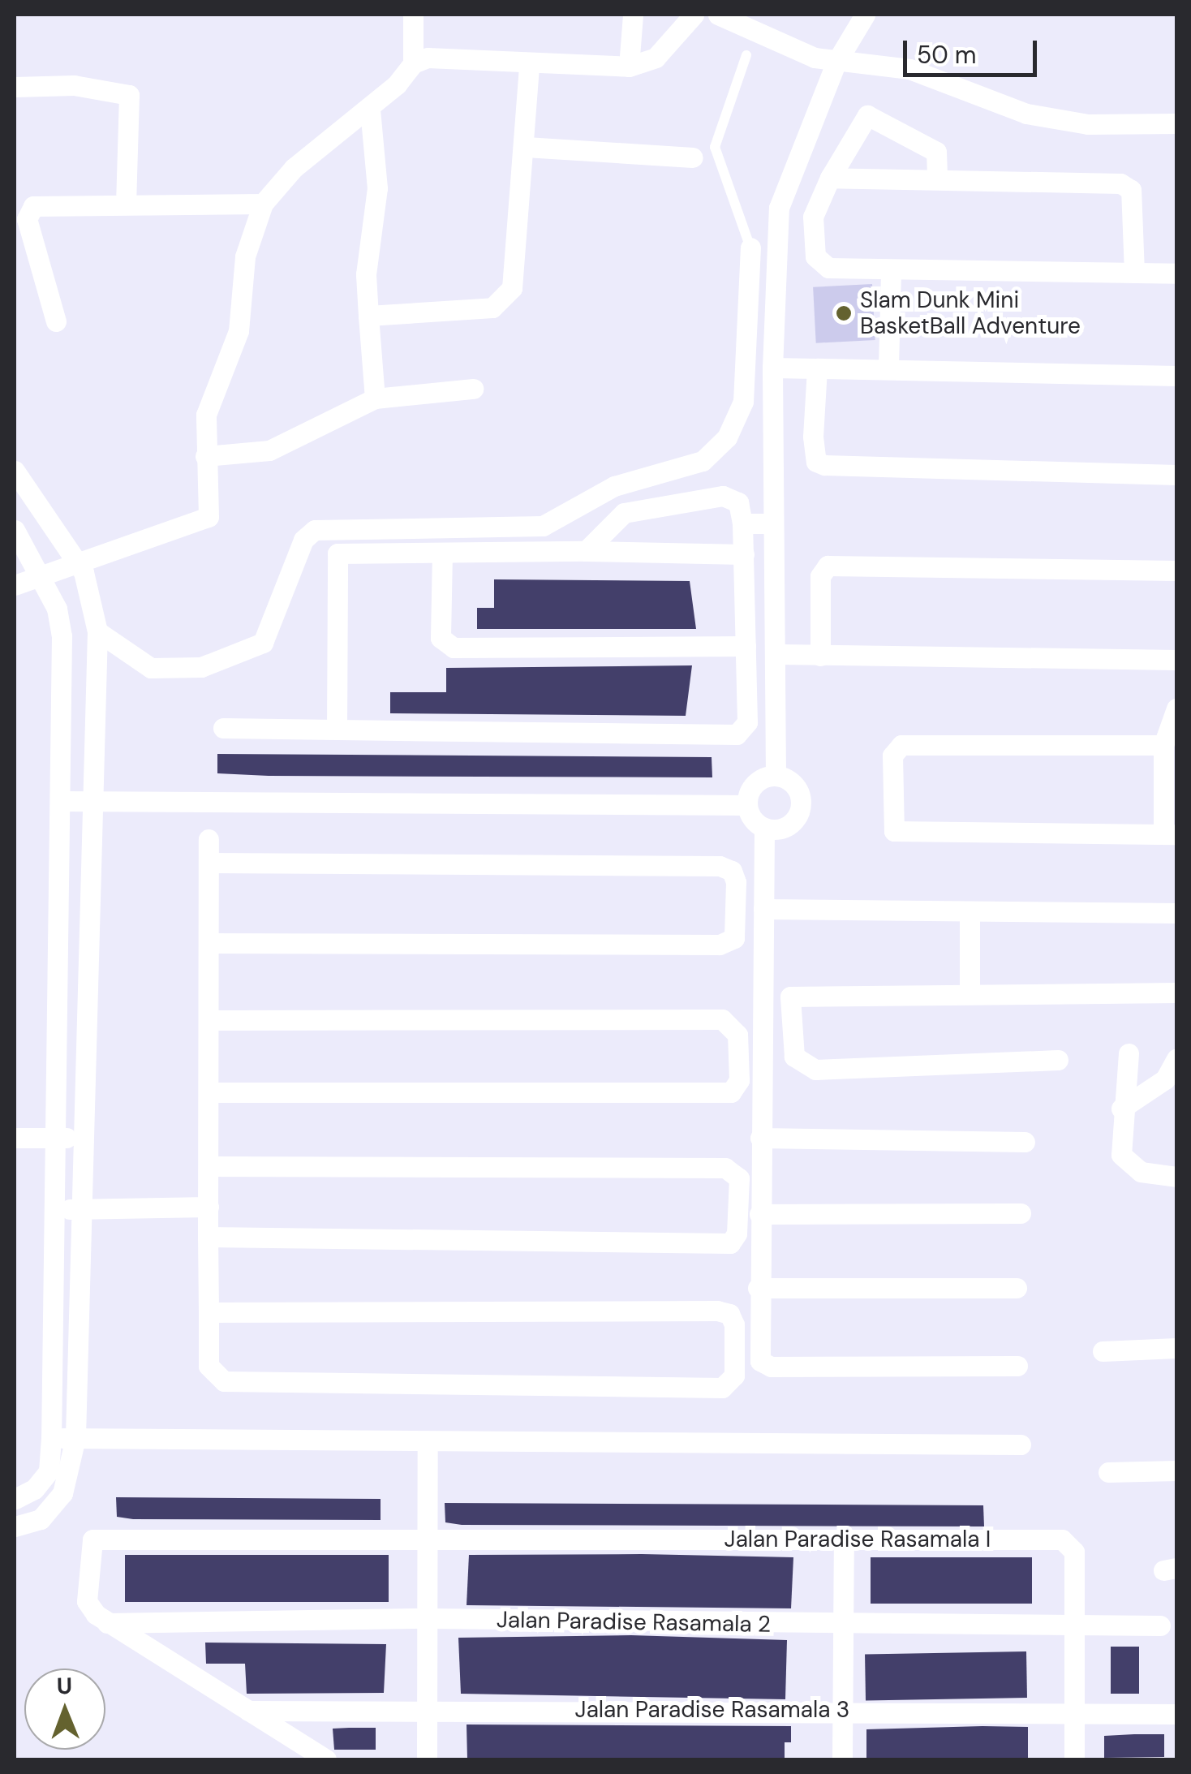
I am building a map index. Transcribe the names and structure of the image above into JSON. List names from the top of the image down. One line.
{"streets":{"street":["Jalan Paradise Rasamala I","Jalan Paradise Rasamala 2","Jalan Paradise Rasamala 3"]},"crossings":[["Jalan Paradise Rasamala I","Jalan Paradise Rasamala 2"],["Jalan Paradise Rasamala I","Jalan Paradise Rasamala 3"]],"places":["Slam Dunk Mini BasketBall Adventure"],"scale_bar":"50 m","north":"top"}
